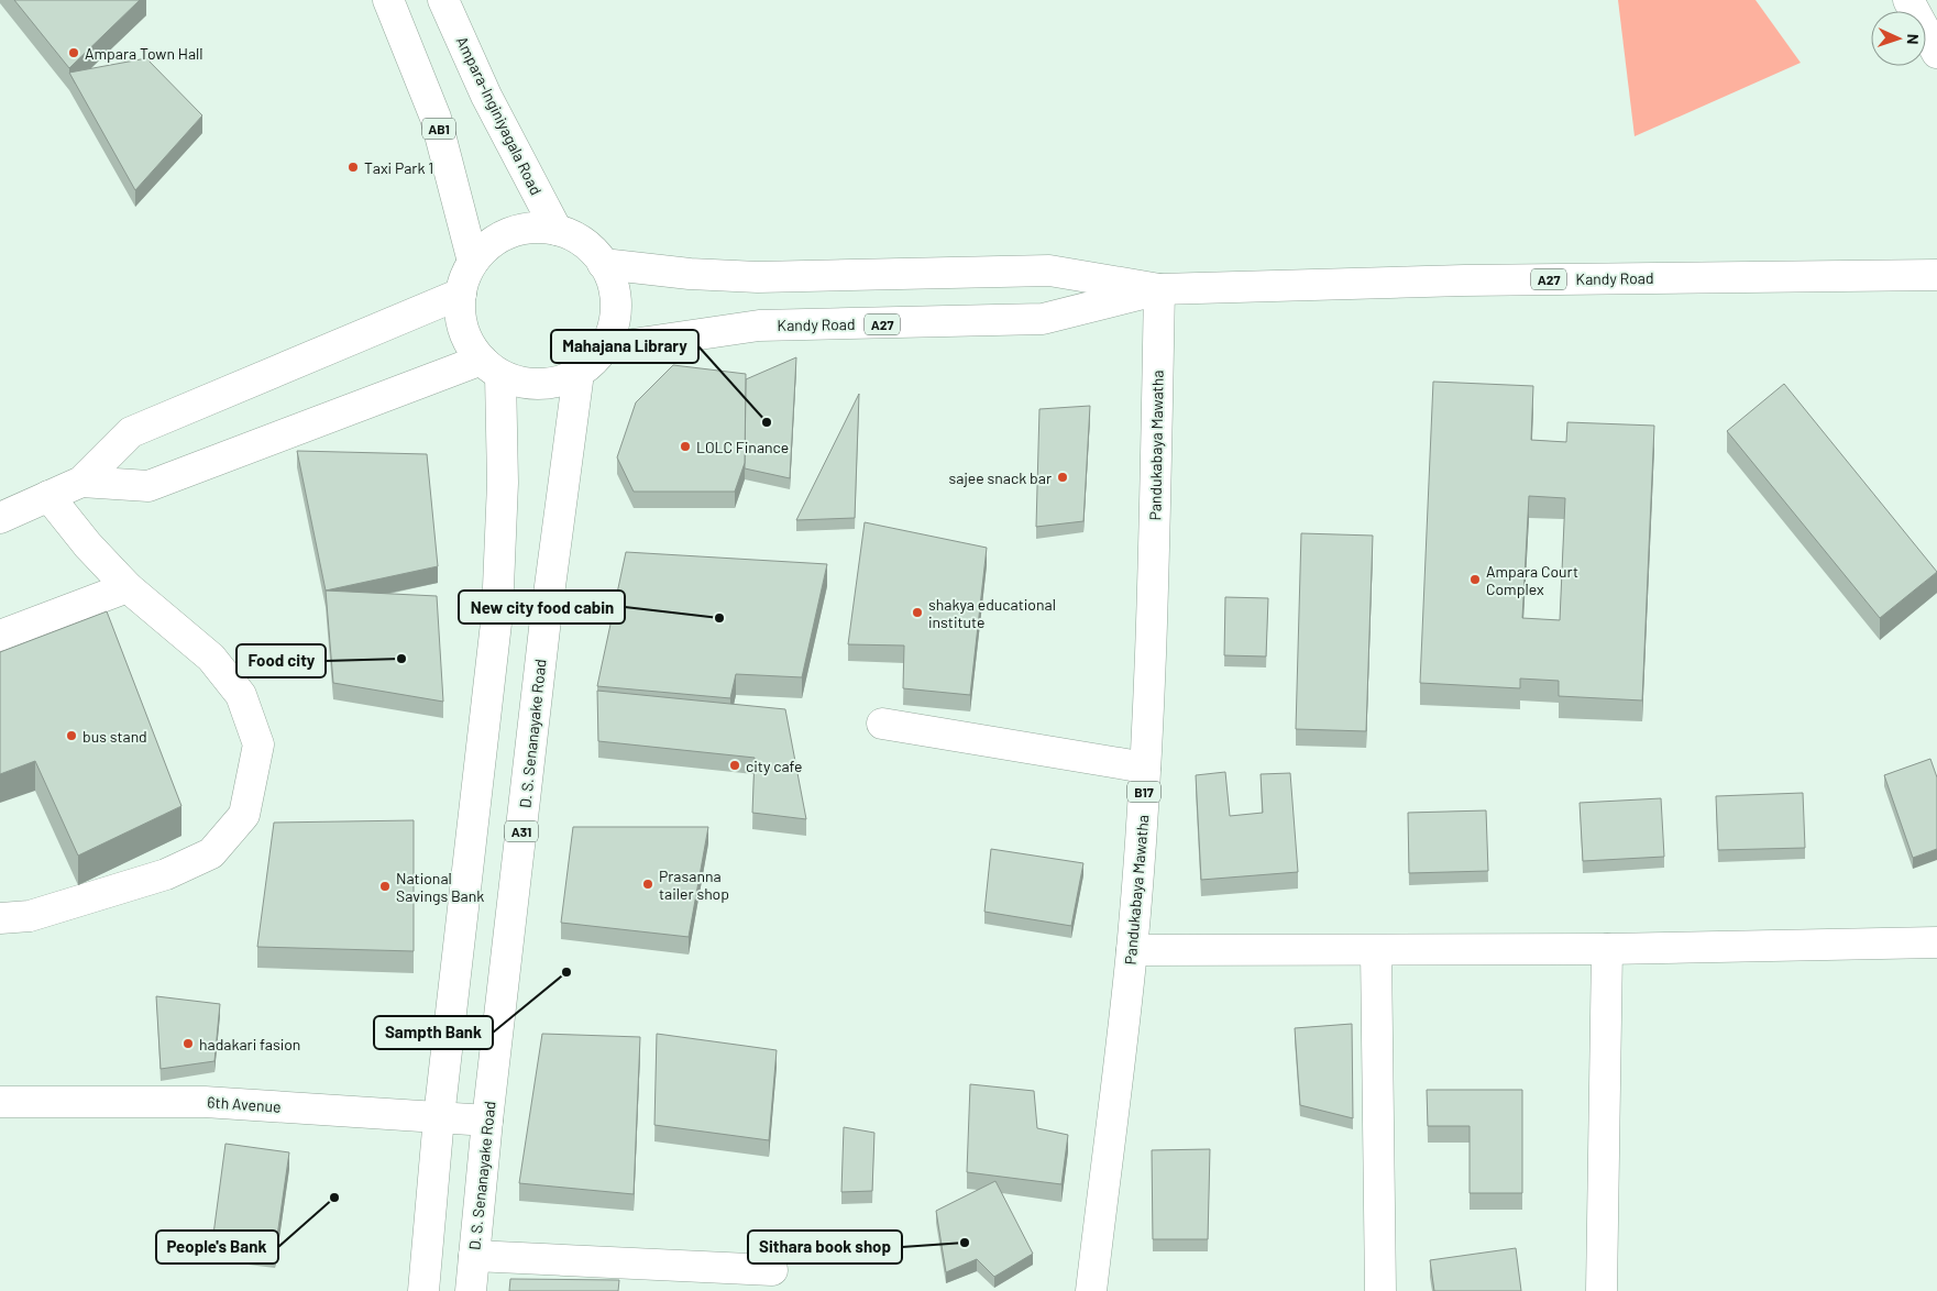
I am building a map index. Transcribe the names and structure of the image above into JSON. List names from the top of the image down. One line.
{"streets":{"main road":["Ampara-Inginiyagala Road","AB1","Kandy Road","A27","Pandukabaya Mawatha","D. S. Senanayake Road","B17","A31","6th Avenue"]},"crossings":[["Ampara-Inginiyagala Road","AB1"],["Ampara-Inginiyagala Road","Kandy Road"],["Ampara-Inginiyagala Road","D. S. Senanayake Road"],["AB1","Kandy Road"],["AB1","D. S. Senanayake Road"],["Kandy Road","Pandukabaya Mawatha"],["Kandy Road","D. S. Senanayake Road"],["D. S. Senanayake Road","6th Avenue"]],"places":["Ampara Town Hall","Taxi Park 1","Mahajana Library","LOLC Finance","sajee snack bar","Ampara Court Complex","shakya educational institute","New city food cabin","Food city","bus stand","city cafe","Prasanna tailer shop","National Savings Bank","Sampth Bank","hadakari fasion","People's Bank","Sithara book shop"],"north":"right"}
